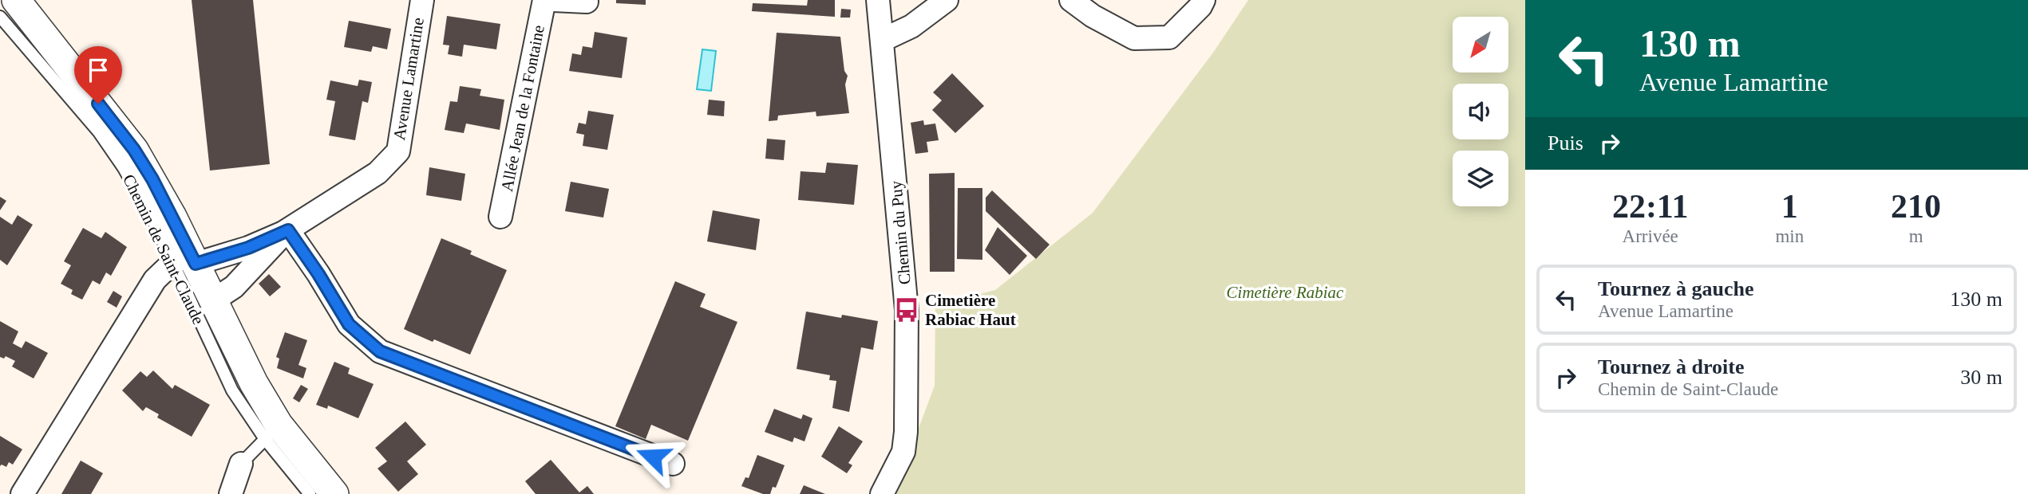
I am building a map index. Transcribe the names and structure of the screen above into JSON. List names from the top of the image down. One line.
{"streets":{"street":["Avenue Lamartine","Allée Jean de la Fontaine","Chemin du Puy","Chemin de Saint-Claude"]},"crossings":[["Avenue Lamartine","Chemin de Saint-Claude"]],"parks":["Cimetière Rabiac"],"places":{"bus stop":["Cimetière Rabiac Haut"]},"north":"bottom left","page":{"turn":["130 m","Avenue Lamartine"],"then":"Puis","eta":["22:11","Arrivée","1","min","210","m"],"list":[{"name":"Tournez à gauche","note":"Avenue Lamartine","value":"130 m"},{"name":"Tournez à droite","note":"Chemin de Saint-Claude","value":"30 m"}]}}
